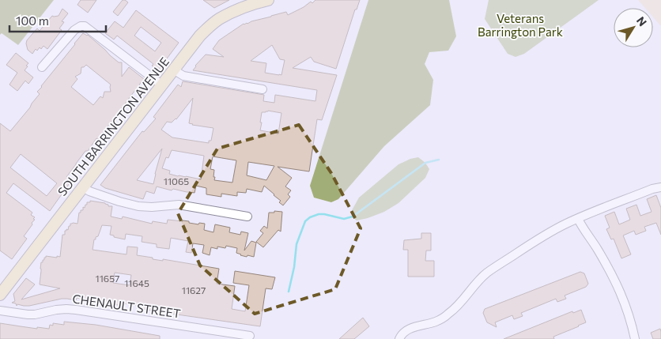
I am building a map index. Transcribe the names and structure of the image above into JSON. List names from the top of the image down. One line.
{"streets":{"street":["SOUTH BARRINGTON AVENUE","CHENAULT STREET"]},"parks":["Veterans Barrington Park"],"house_numbers":["11065","11657","11645","11627"],"scale_bar":"100 m","north":"top right"}
